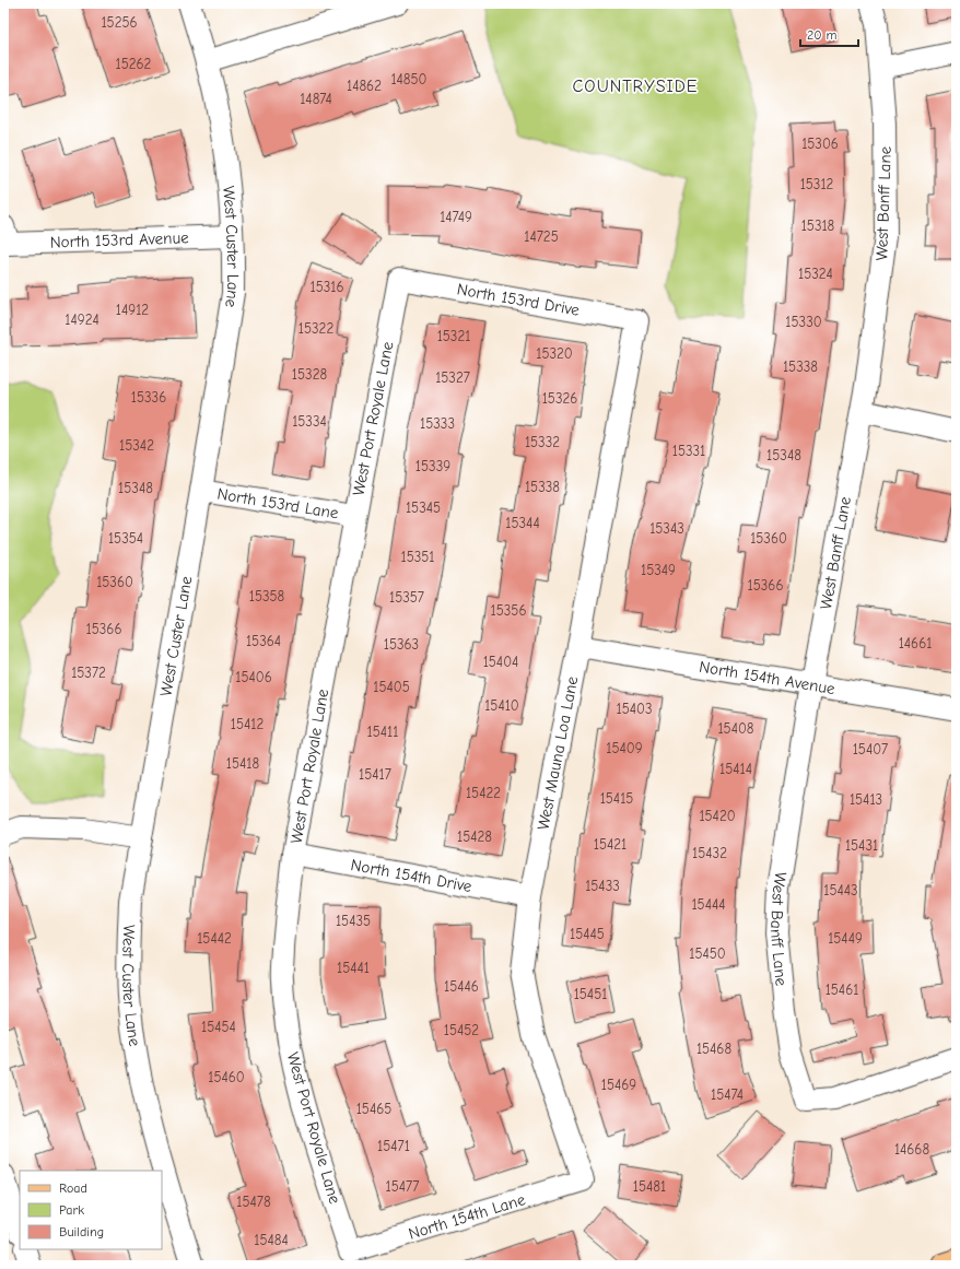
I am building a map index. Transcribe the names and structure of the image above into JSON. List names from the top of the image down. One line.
{"streets":{"street":["West Banff Lane","North 153rd Avenue","West Custer Lane","North 153rd Drive","West Port Royale Lane","North 153rd Lane","North 154th Avenue","West Mauna Loa Lane","North 154th Drive","North 154th Lane"]},"crossings":[["West Banff Lane","North 154th Avenue"],["North 153rd Avenue","West Custer Lane"],["West Custer Lane","North 153rd Lane"],["North 153rd Drive","West Port Royale Lane"],["North 153rd Drive","West Mauna Loa Lane"],["West Port Royale Lane","North 153rd Lane"],["West Port Royale Lane","North 154th Drive"],["West Port Royale Lane","North 154th Lane"],["North 154th Avenue","West Mauna Loa Lane"],["West Mauna Loa Lane","North 154th Drive"],["West Mauna Loa Lane","North 154th Lane"]],"districts":["COUNTRYSIDE"],"house_numbers":["15256","15262","14850","14862","14874","15306","15312","14749","15318","14725","15324","15316","14912","14924","15330","15322","15321","15320","15338","15328","15327","15336","15326","15334","15333","15332","15342","15331","15348","15339","15338","15348","15345","15344","15343","15354","15360","15351","15349","15360","15366","15358","15357","15356","15366","15364","14661","15363","15404","15372","15406","15405","15410","15403","15412","15408","15411","15409","15407","15418","15414","15417","15422","15415","15413","15420","15428","15421","15431","15432","15433","15443","15444","15435","15445","15442","15449","15450","15441","15446","15461","15451","15454","15452","15468","15460","15469","15474","15465","15471","14668","15477","15481","15478","15484"],"legend":["Road","Park","Building"],"scale_bar":"20 m"}
